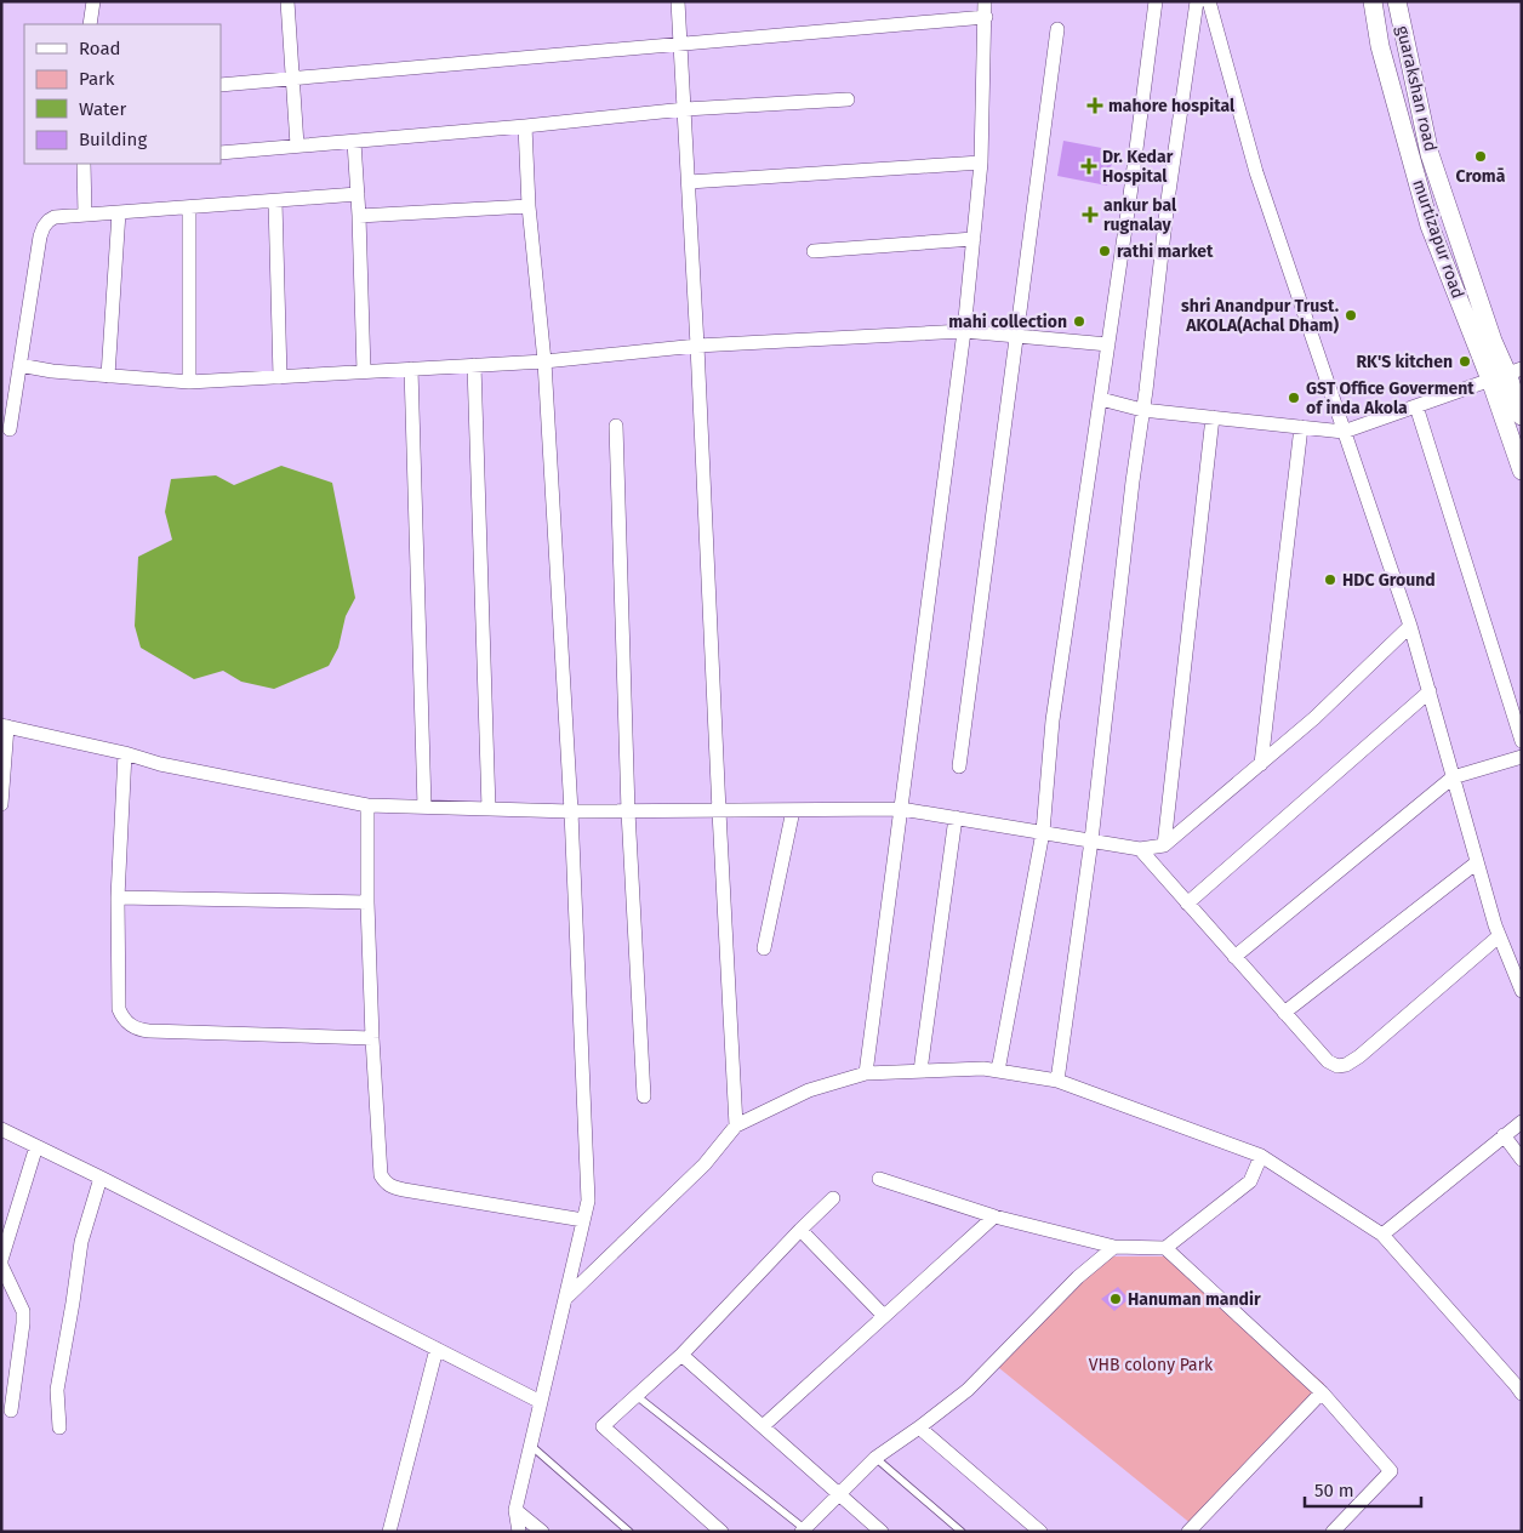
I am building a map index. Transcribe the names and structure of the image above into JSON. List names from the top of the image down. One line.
{"streets":{"street":["guarakshan road","murtizapur road"]},"crossings":[["guarakshan road","murtizapur road"]],"parks":["VHB colony Park"],"places":{"health":["mahore hospital","Dr. Kedar Hospital","ankur bal rugnalay"],"other":["Cromā","rathi market","shri Anandpur Trust. AKOLA(Achal Dham)","mahi collection","RK'S kitchen","GST Office Goverment of inda Akola","HDC Ground","Hanuman mandir"]},"legend":["Road","Park","Water","Building"],"scale_bar":"50 m"}
